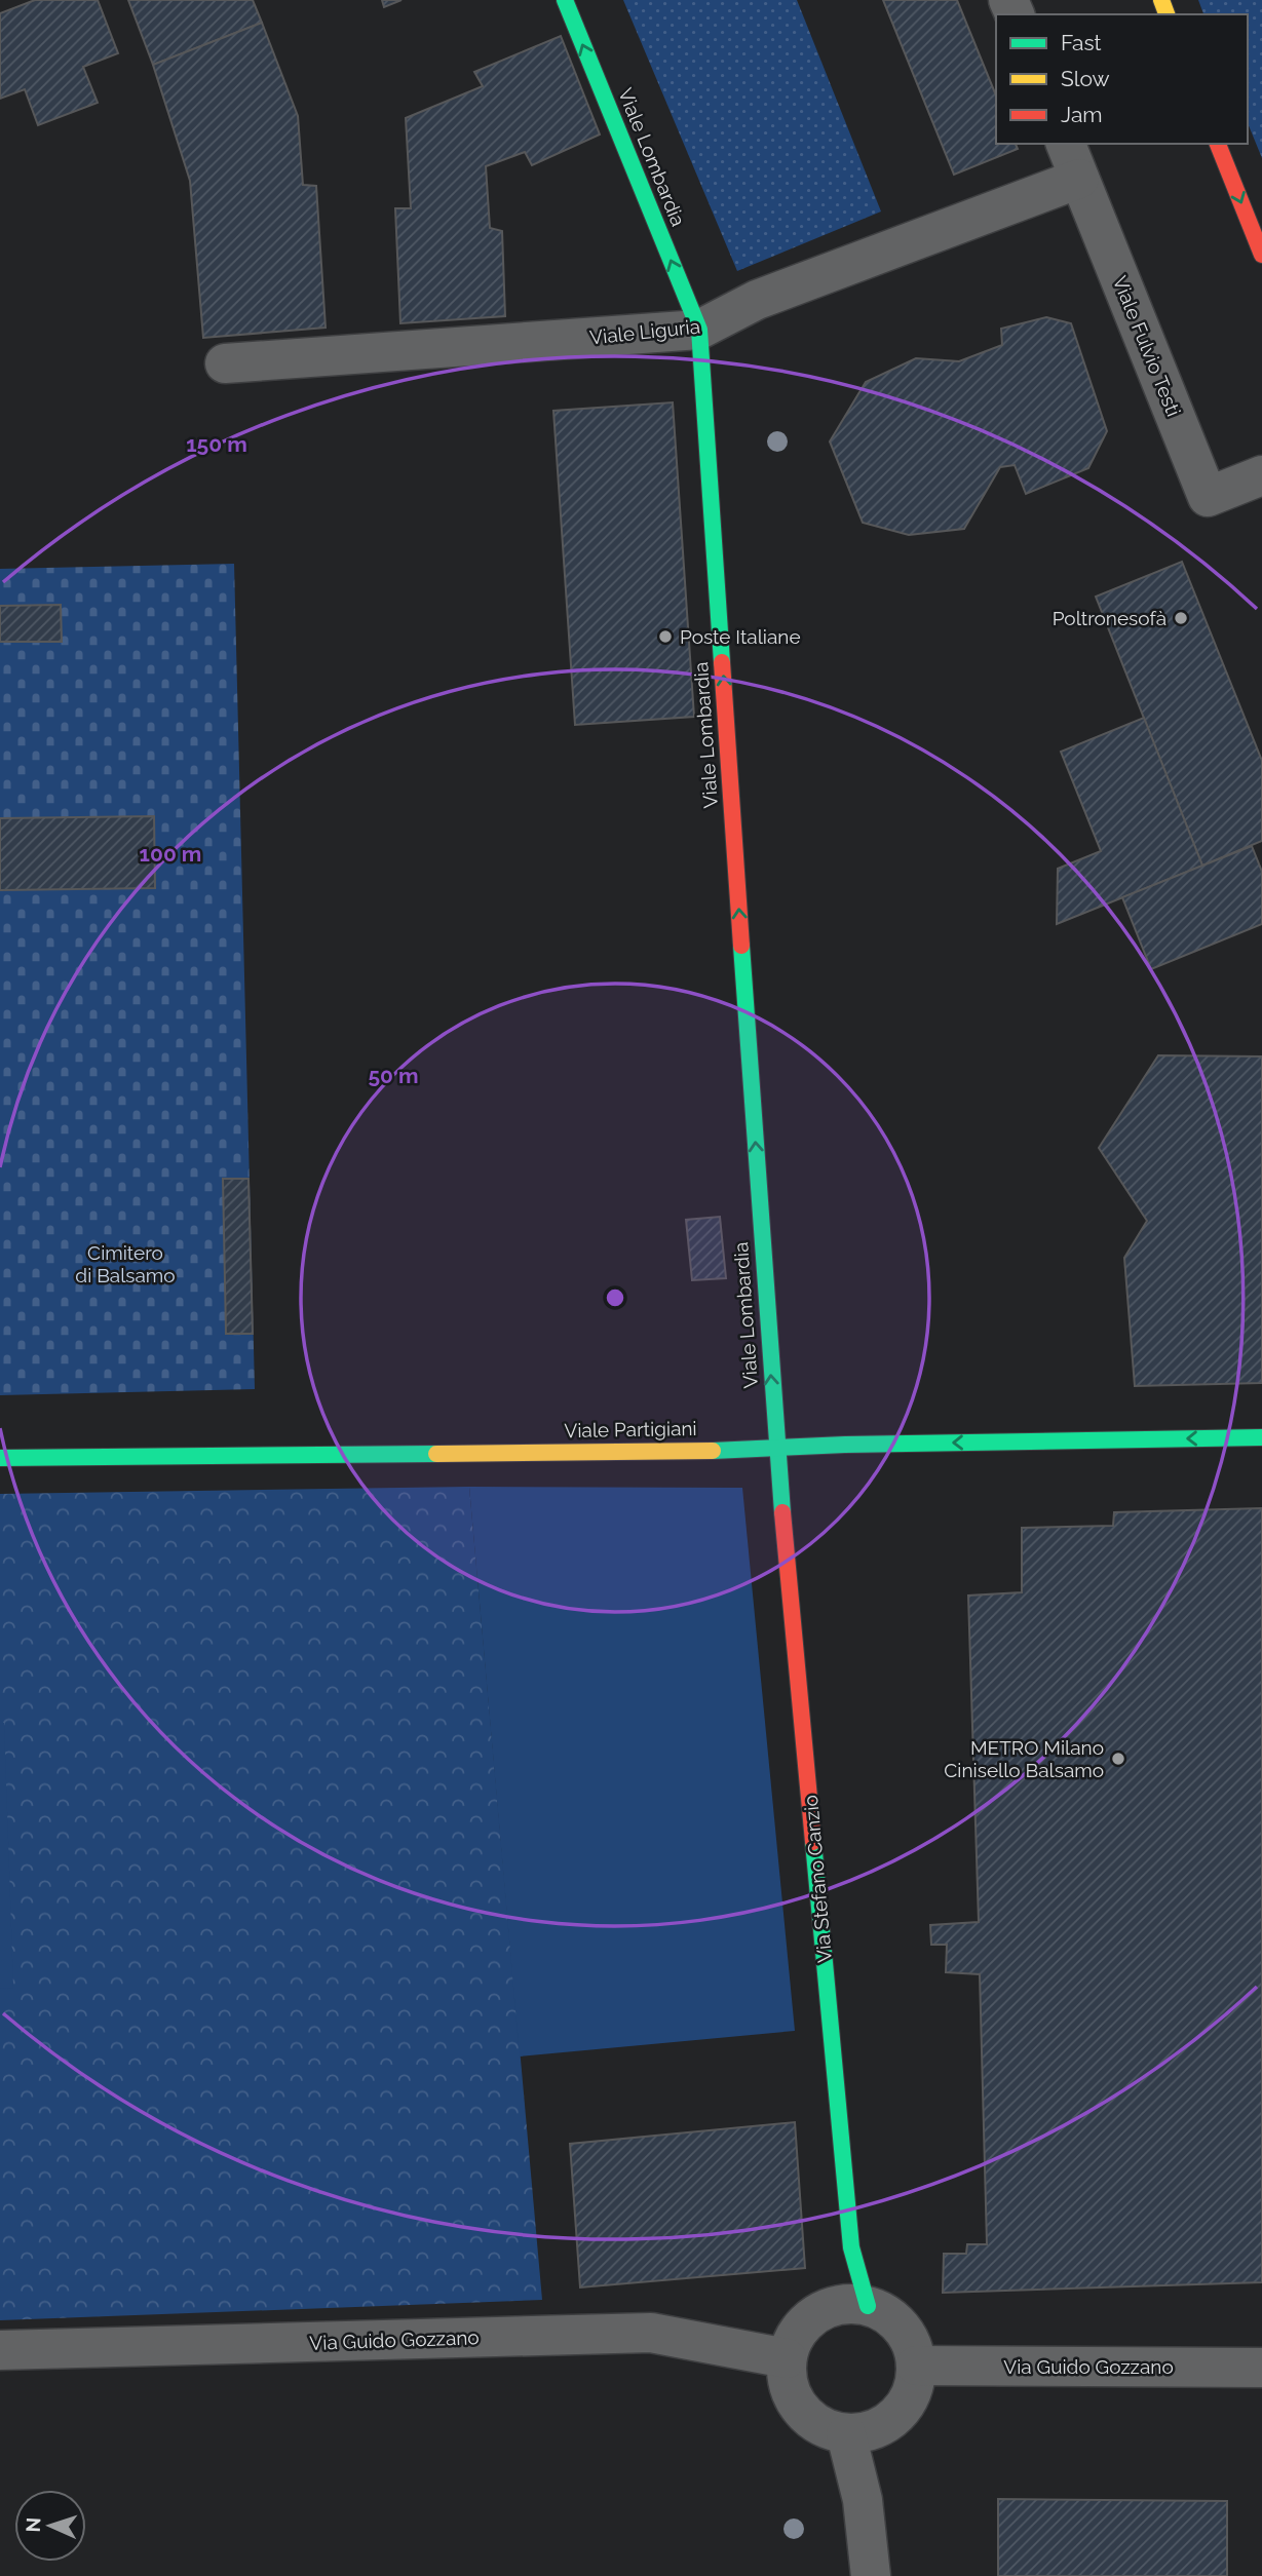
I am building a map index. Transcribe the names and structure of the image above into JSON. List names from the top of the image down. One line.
{"streets":{"main road":["Viale Lombardia","Viale Partigiani","Via Stefano Canzio"],"street":["Viale Liguria","Viale Fulvio Testi","Via Guido Gozzano"]},"crossings":[["Viale Lombardia","Viale Liguria"],["Viale Lombardia","Viale Partigiani"],["Viale Lombardia","Via Stefano Canzio"],["Viale Liguria","Viale Fulvio Testi"],["Viale Partigiani","Via Stefano Canzio"],["Via Stefano Canzio","Via Guido Gozzano"]],"one_way":["Viale Lombardia","Viale Partigiani"],"parks":["Cimitero di Balsamo"],"places":["Poltronesofà","Poste Italiane","METRO Milano Cinisello Balsamo"],"legend":["Fast","Slow","Jam"],"north":"left","rings":["150 m","100 m","50 m"]}
